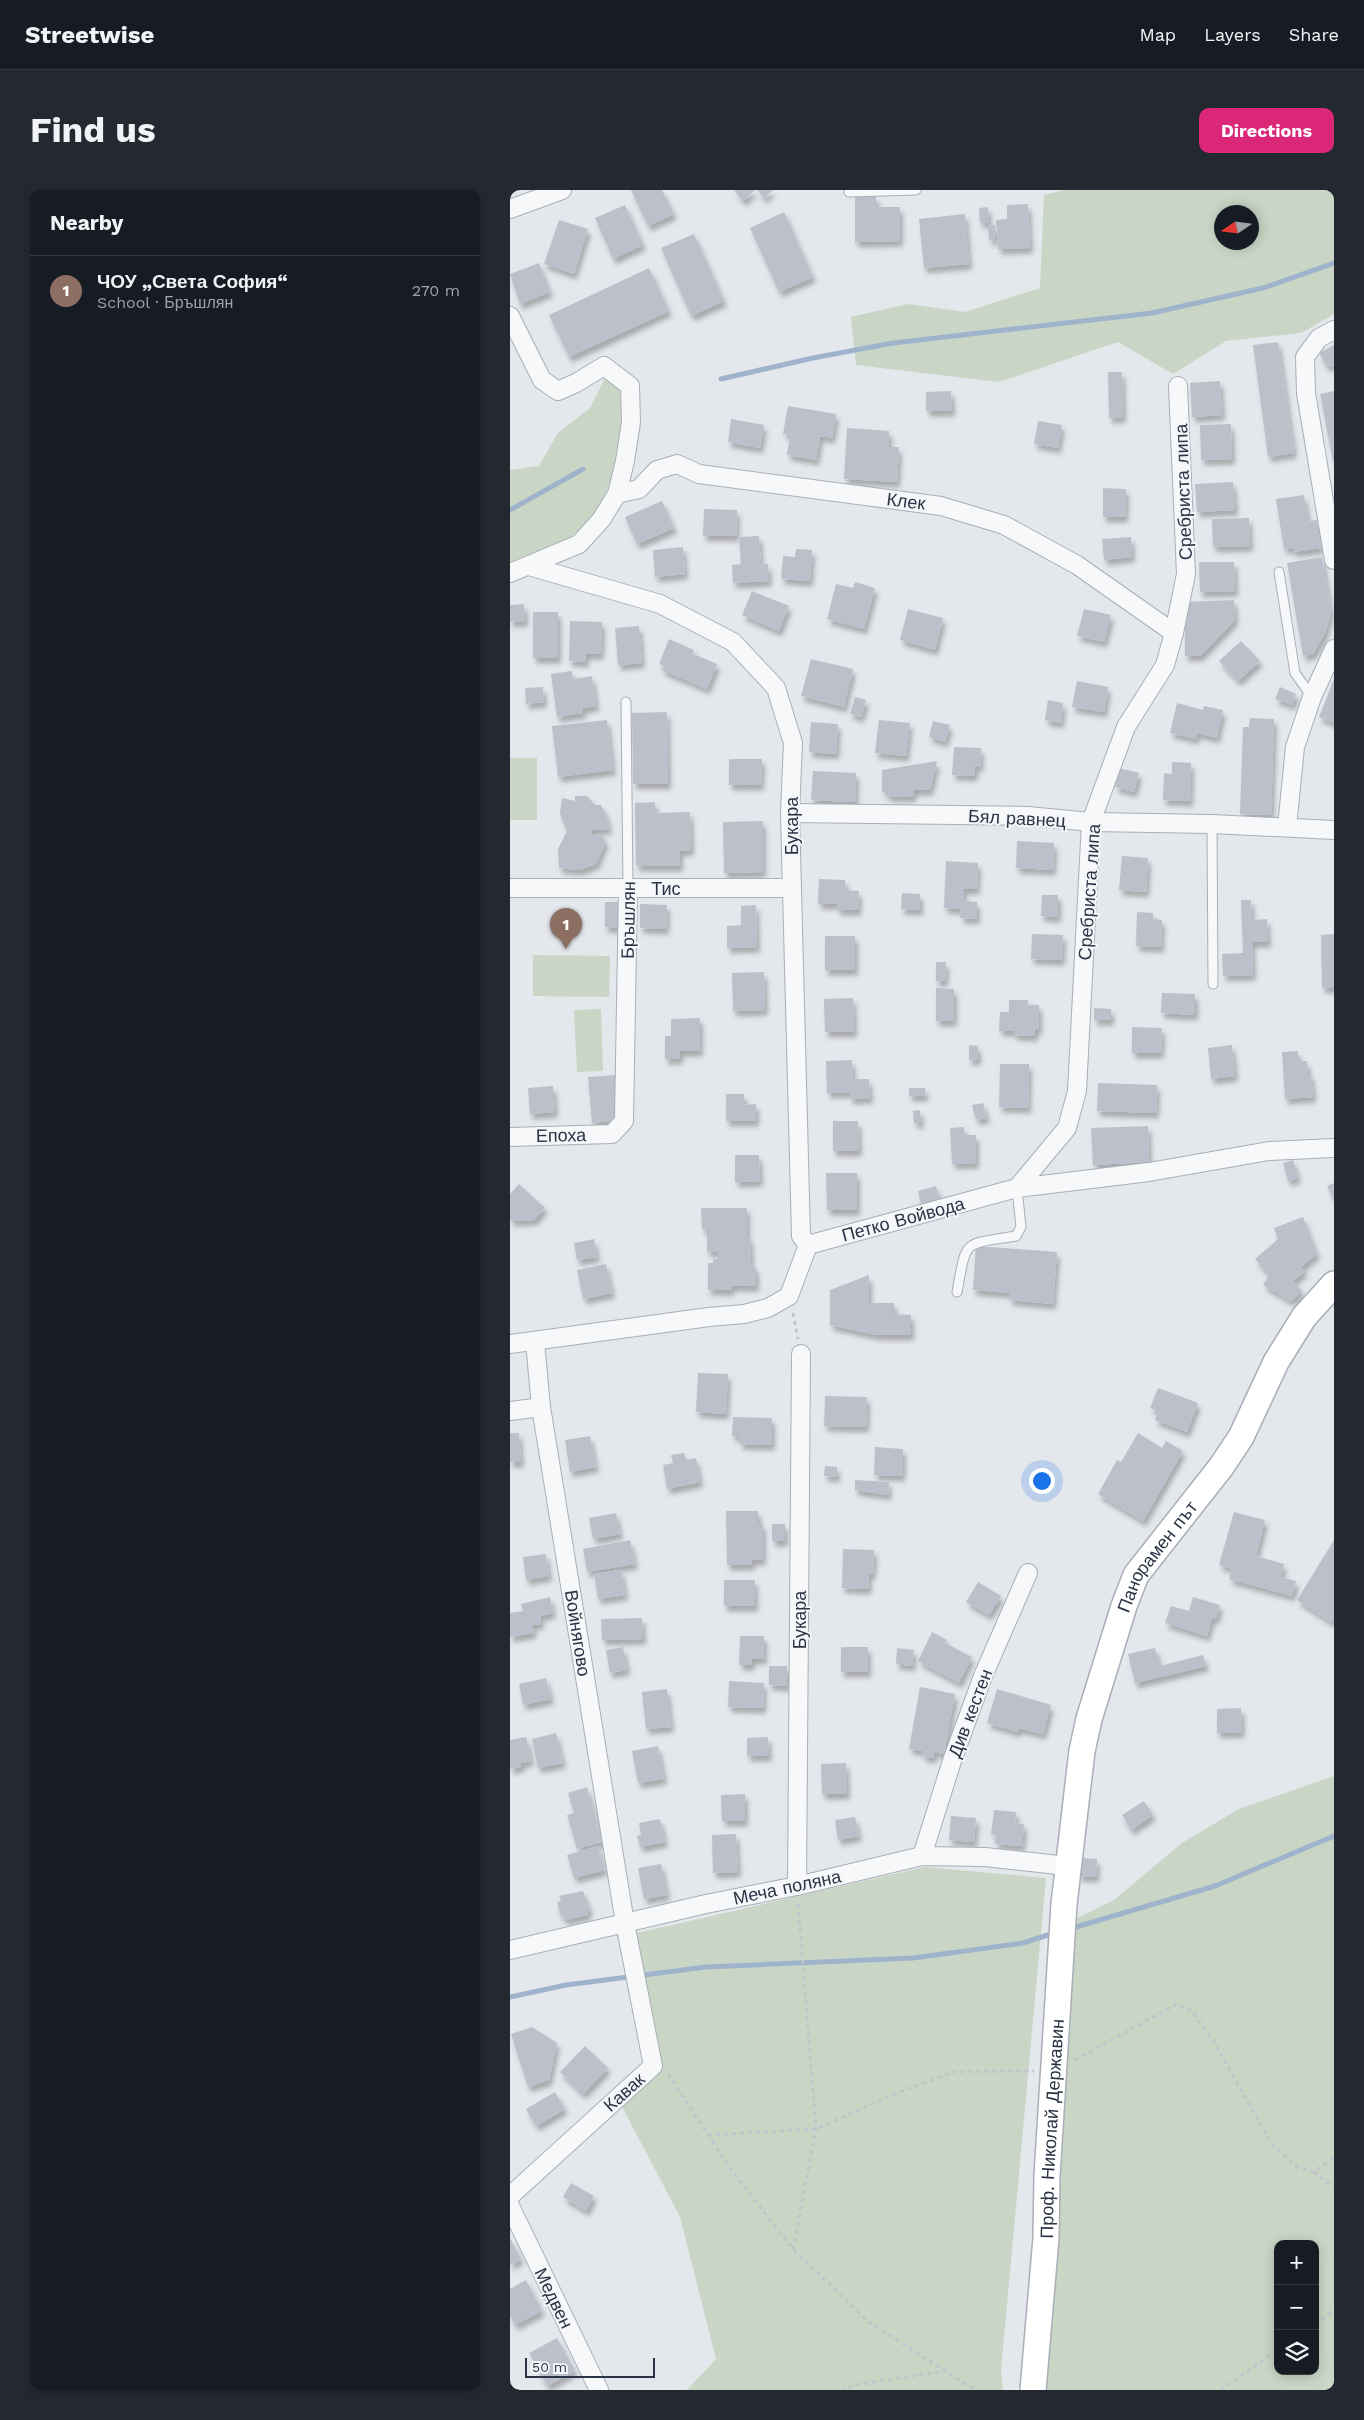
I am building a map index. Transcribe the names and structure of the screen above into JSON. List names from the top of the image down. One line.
{"streets":{"main road":["Панорамен път","Проф. Николай Державин"],"street":["Сребриста липа","Клек","Бял равнец","Букара","Тис","Бръшлян","Епоха","Петко Войвода","Войнягово","Див кестен","Меча поляна","Кавак","Медвен"]},"crossings":[["Сребриста липа","Клек"],["Сребриста липа","Бял равнец"],["Сребриста липа","Петко Войвода"],["Бял равнец","Букара"],["Букара","Тис"],["Букара","Петко Войвода"],["Букара","Меча поляна"],["Тис","Бръшлян"],["Бръшлян","Епоха"],["Панорамен път","Меча поляна"],["Панорамен път","Проф. Николай Державин"],["Войнягово","Меча поляна"],["Войнягово","Кавак"],["Див кестен","Меча поляна"],["Меча поляна","Кавак"],["Меча поляна","Проф. Николай Державин"]],"scale_bar":"50 m","north":"left","page":{"header":"Streetwise","nav":["Map","Layers","Share"],"buttons":"Directions","title":"Find us","heading":"Nearby","list":[{"mark":"1","name":"ЧОУ „Света София“","note":"School · Бръшлян","value":"270 m"}],"pins":"1","map_buttons":["+","−"],"scale":"50 m"}}
